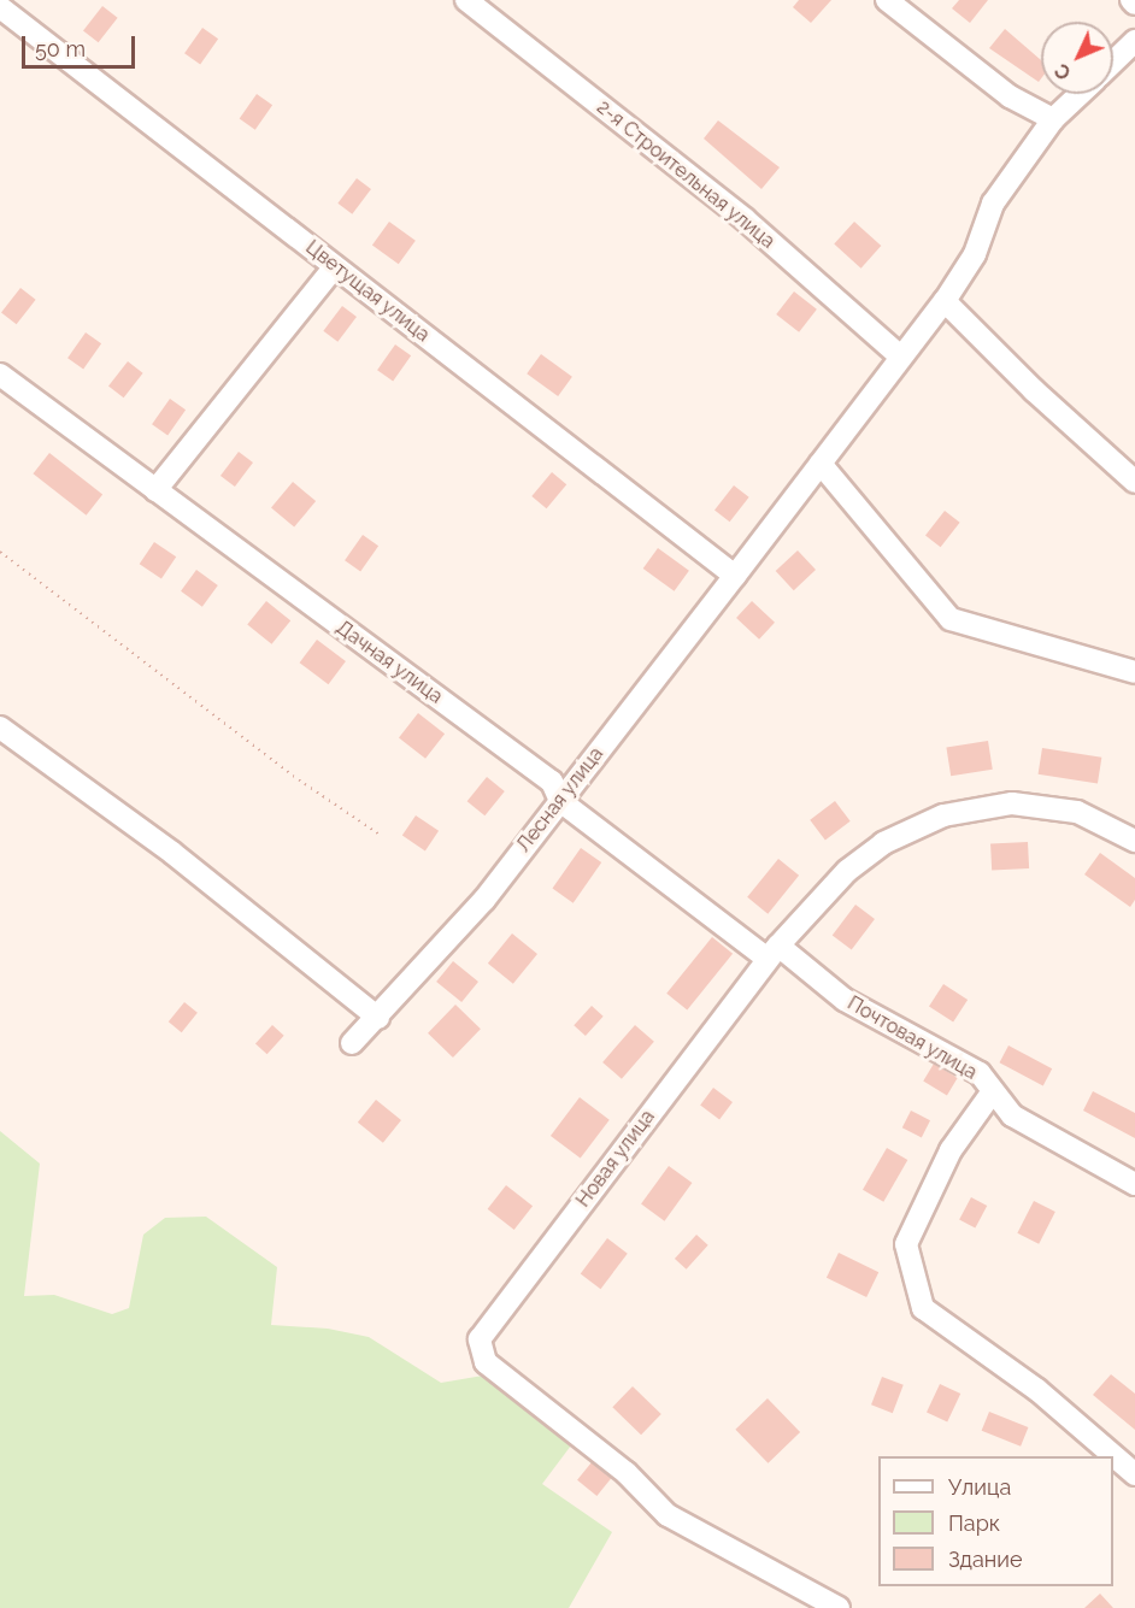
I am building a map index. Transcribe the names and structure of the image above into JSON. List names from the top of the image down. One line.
{"streets":{"street":["2-я Строительная улица","Цветущая улица","Дачная улица","Лесная улица","Почтовая улица","Новая улица"]},"crossings":[["2-я Строительная улица","Лесная улица"],["Цветущая улица","Лесная улица"],["Дачная улица","Лесная улица"],["Дачная улица","Почтовая улица"],["Дачная улица","Новая улица"],["Почтовая улица","Новая улица"]],"legend":["Улица","Парк","Здание"],"scale_bar":"50 m","north":"bottom left"}
